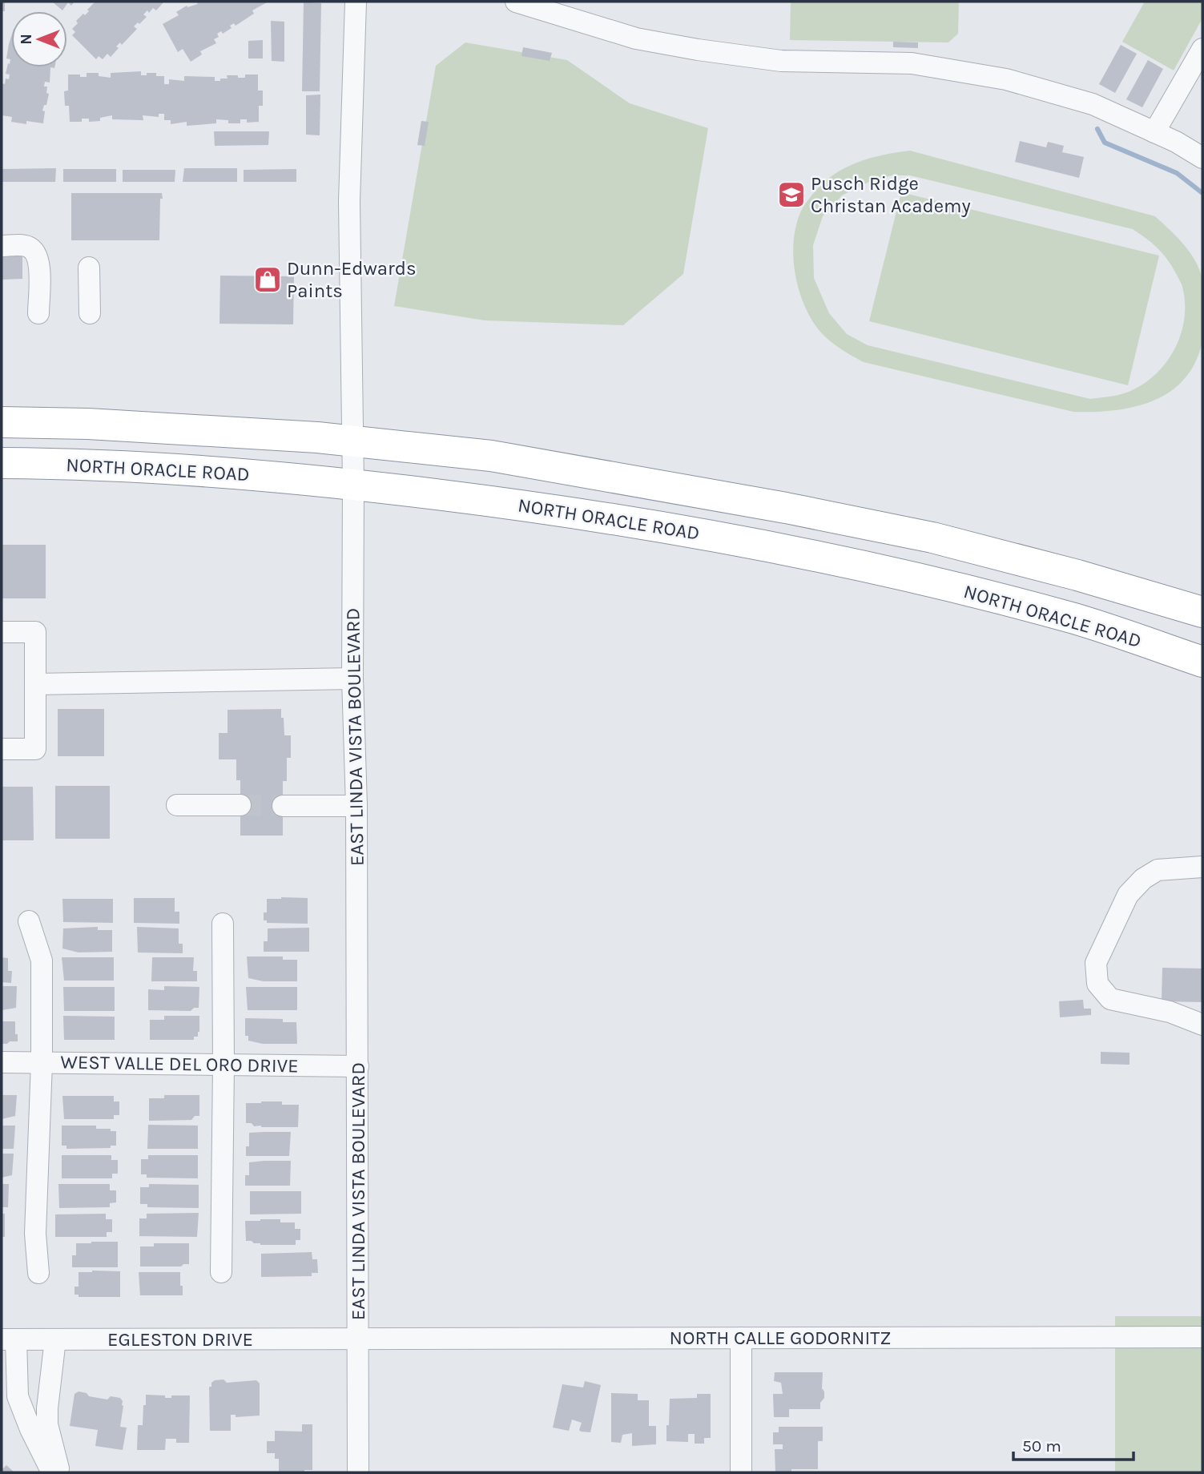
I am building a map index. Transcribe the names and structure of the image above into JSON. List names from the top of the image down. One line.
{"streets":{"highway":["NORTH ORACLE ROAD"],"street":["EAST LINDA VISTA BOULEVARD","WEST VALLE DEL ORO DRIVE","NORTH CALLE GODORNITZ","EGLESTON DRIVE"]},"crossings":[["NORTH ORACLE ROAD","EAST LINDA VISTA BOULEVARD"],["EAST LINDA VISTA BOULEVARD","WEST VALLE DEL ORO DRIVE"],["EAST LINDA VISTA BOULEVARD","NORTH CALLE GODORNITZ"],["EAST LINDA VISTA BOULEVARD","EGLESTON DRIVE"],["NORTH CALLE GODORNITZ","EGLESTON DRIVE"]],"places":{"school or university":["Pusch Ridge Christan Academy"],"shop":["Dunn-Edwards Paints"]},"scale_bar":"50 m","north":"left"}
